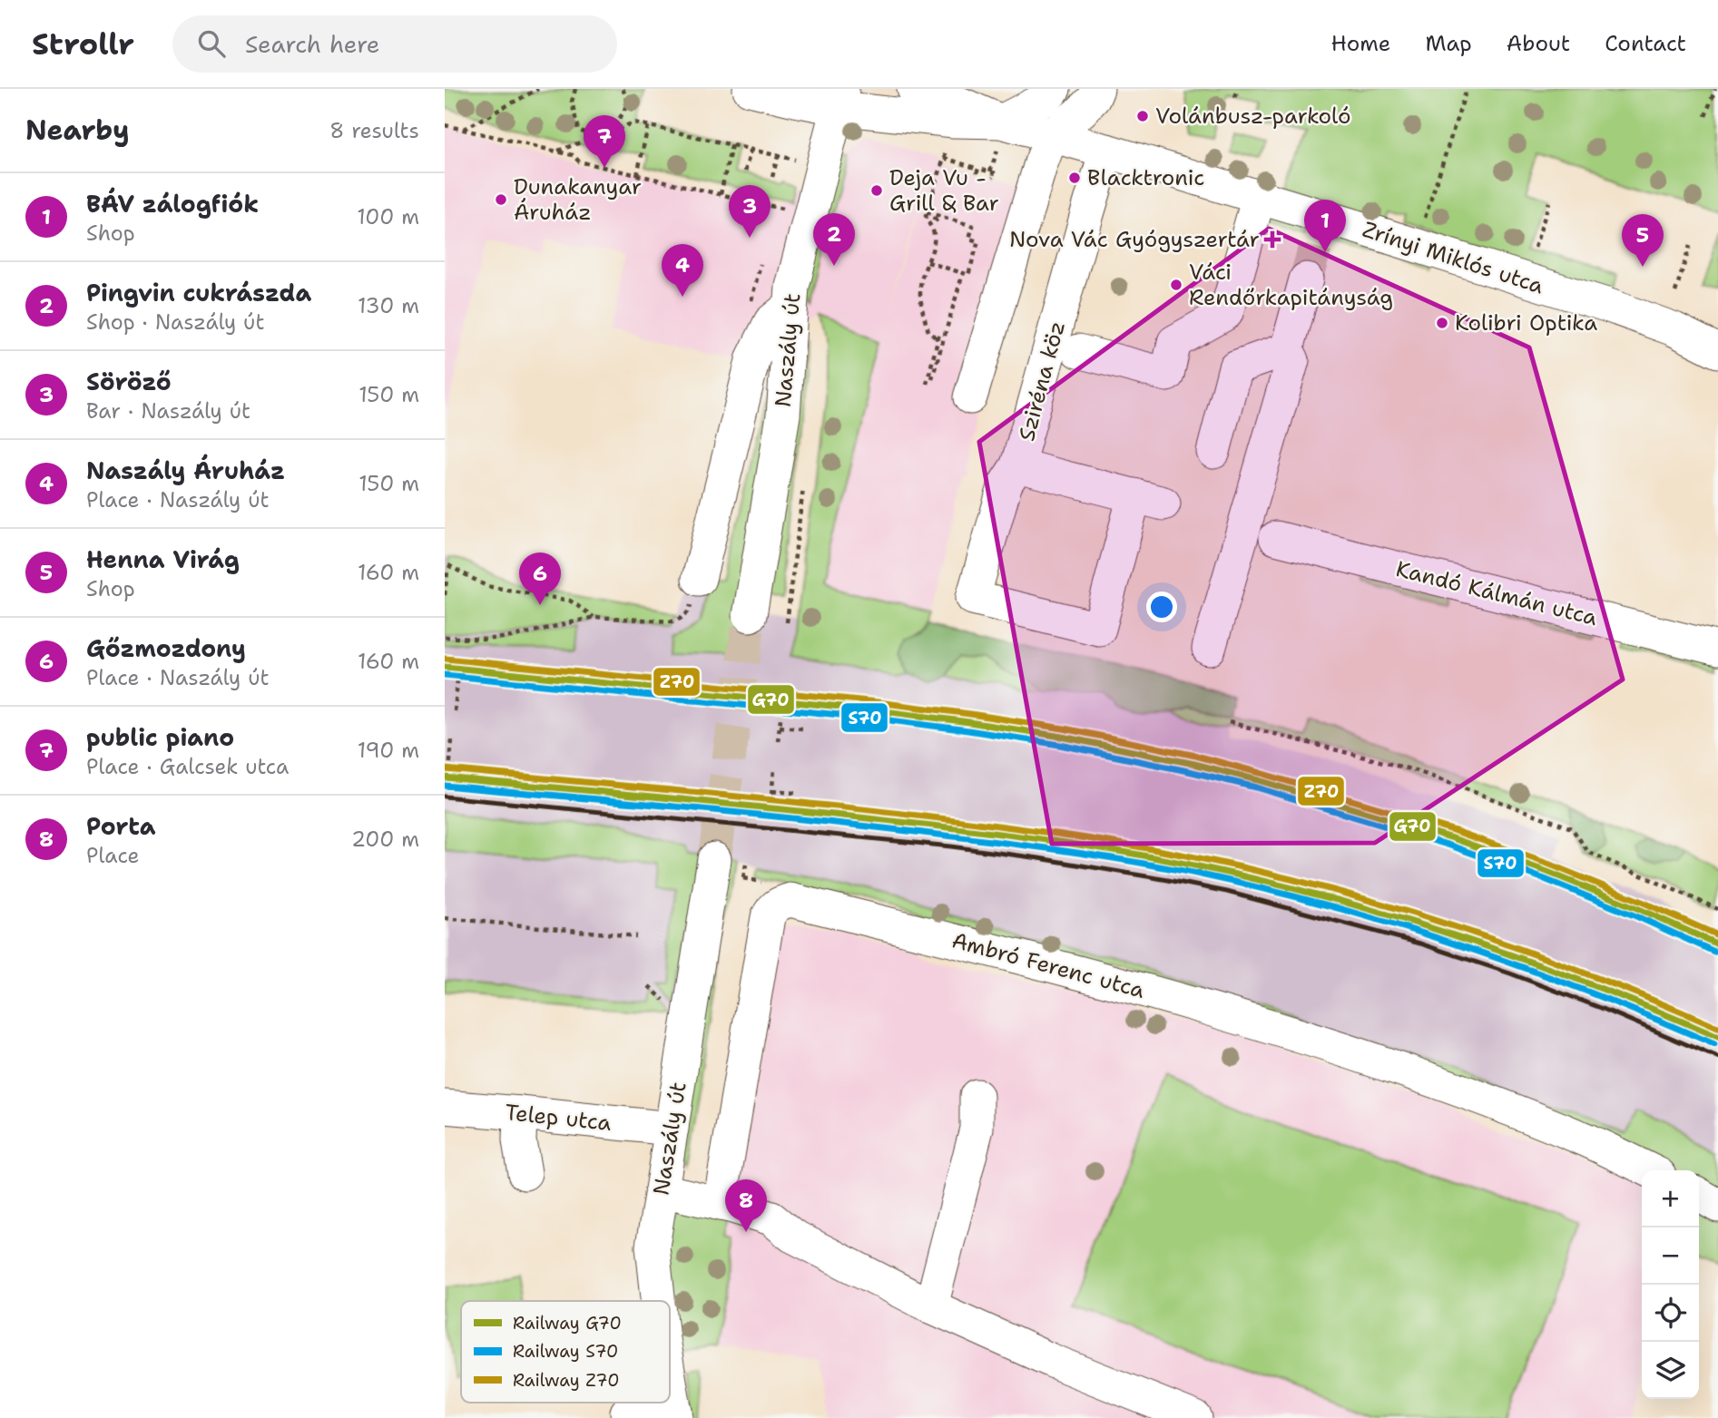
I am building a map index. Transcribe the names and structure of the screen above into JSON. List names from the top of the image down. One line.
{"streets":{"street":["Zrínyi Miklós utca","Naszály út","Sziréna köz","Kandó Kálmán utca","Ambró Ferenc utca","Telep utca"]},"crossings":[["Zrínyi Miklós utca","Naszály út"],["Zrínyi Miklós utca","Sziréna köz"],["Naszály út","Telep utca"]],"places":{"other":["Volánbusz-parkoló","Blacktronic","Deja Vu - Grill & Bar","Dunakanyar Áruház","Váci Rendőrkapitányság","Kolibri Optika"],"health":["Nova Vác Gyógyszertár"]},"lines":["rail line Z70","rail line G70","rail line S70"],"legend":["Railway G70","Railway S70","Railway Z70"],"page":{"header":"Strollr","search":"Search here","nav":["Home","Map","About","Contact"],"heading":["Nearby","8 results"],"pins":["7","3","1","2","5","4","6","8"],"list":[{"mark":"1","name":"BÁV zálogfiók","note":"Shop","value":"100 m"},{"mark":"2","name":"Pingvin cukrászda","note":"Shop · Naszály út","value":"130 m"},{"mark":"3","name":"Söröző","note":"Bar · Naszály út","value":"150 m"},{"mark":"4","name":"Naszály Áruház","note":"Place · Naszály út","value":"150 m"},{"mark":"5","name":"Henna Virág","note":"Shop","value":"160 m"},{"mark":"6","name":"Gőzmozdony","note":"Place · Naszály út","value":"160 m"},{"mark":"7","name":"public piano","note":"Place · Galcsek utca","value":"190 m"},{"mark":"8","name":"Porta","note":"Place","value":"200 m"}],"map_buttons":["+","−"]}}
